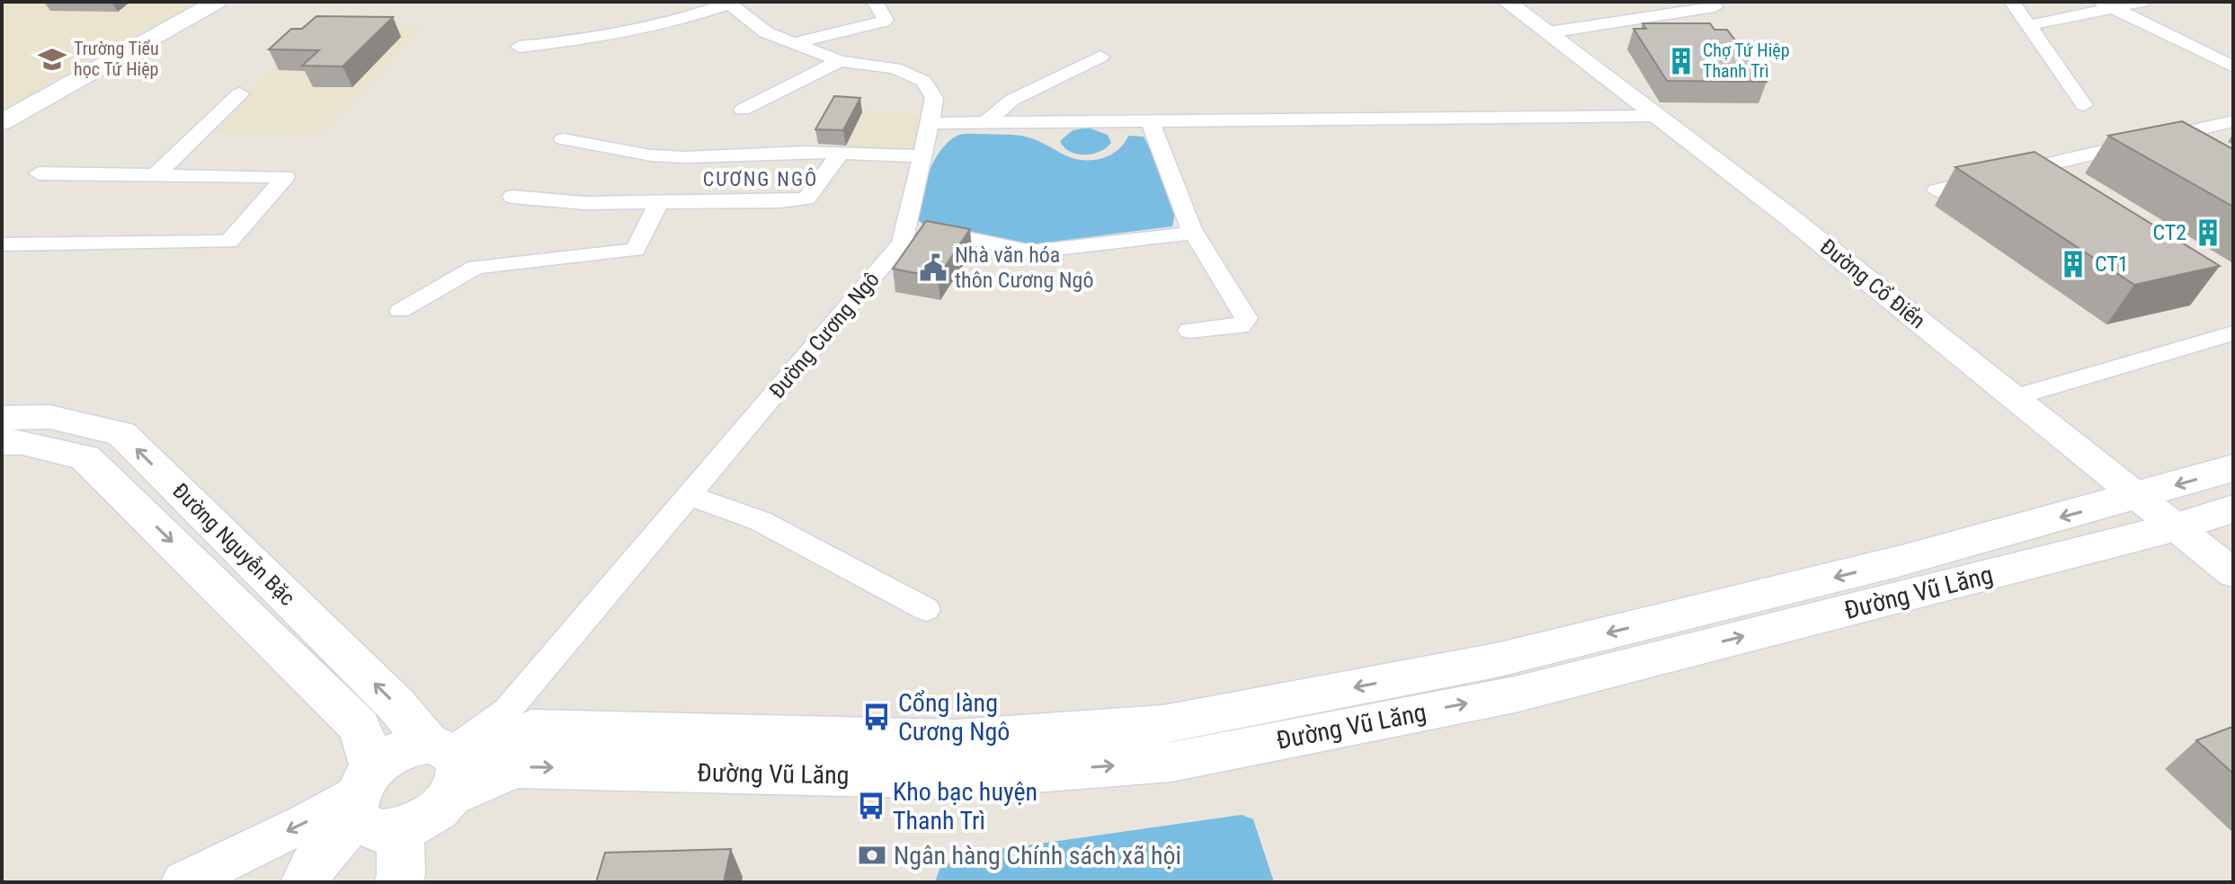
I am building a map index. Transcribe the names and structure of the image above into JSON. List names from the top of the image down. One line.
{"streets":{"main road":["Đường Nguyễn Bặc","Đường Vũ Lăng"],"street":["Đường Cổ Điển","Đường Cương Ngô"]},"crossings":[["Đường Cổ Điển","Đường Vũ Lăng"],["Đường Cương Ngô","Đường Nguyễn Bặc"],["Đường Cương Ngô","Đường Vũ Lăng"],["Đường Nguyễn Bặc","Đường Vũ Lăng"]],"districts":["CƯƠNG NGÔ"],"places":{"school or university":["Trường Tiểu học Tứ Hiệp"],"building":["Chợ Tứ Hiệp Thanh Trì","CT2","CT1"],"public building":["Nhà văn hóa thôn Cương Ngô"],"bus stop":["Cổng làng Cương Ngô","Kho bạc huyện Thanh Trì"],"bank":["Ngân hàng Chính sách xã hội"]}}
